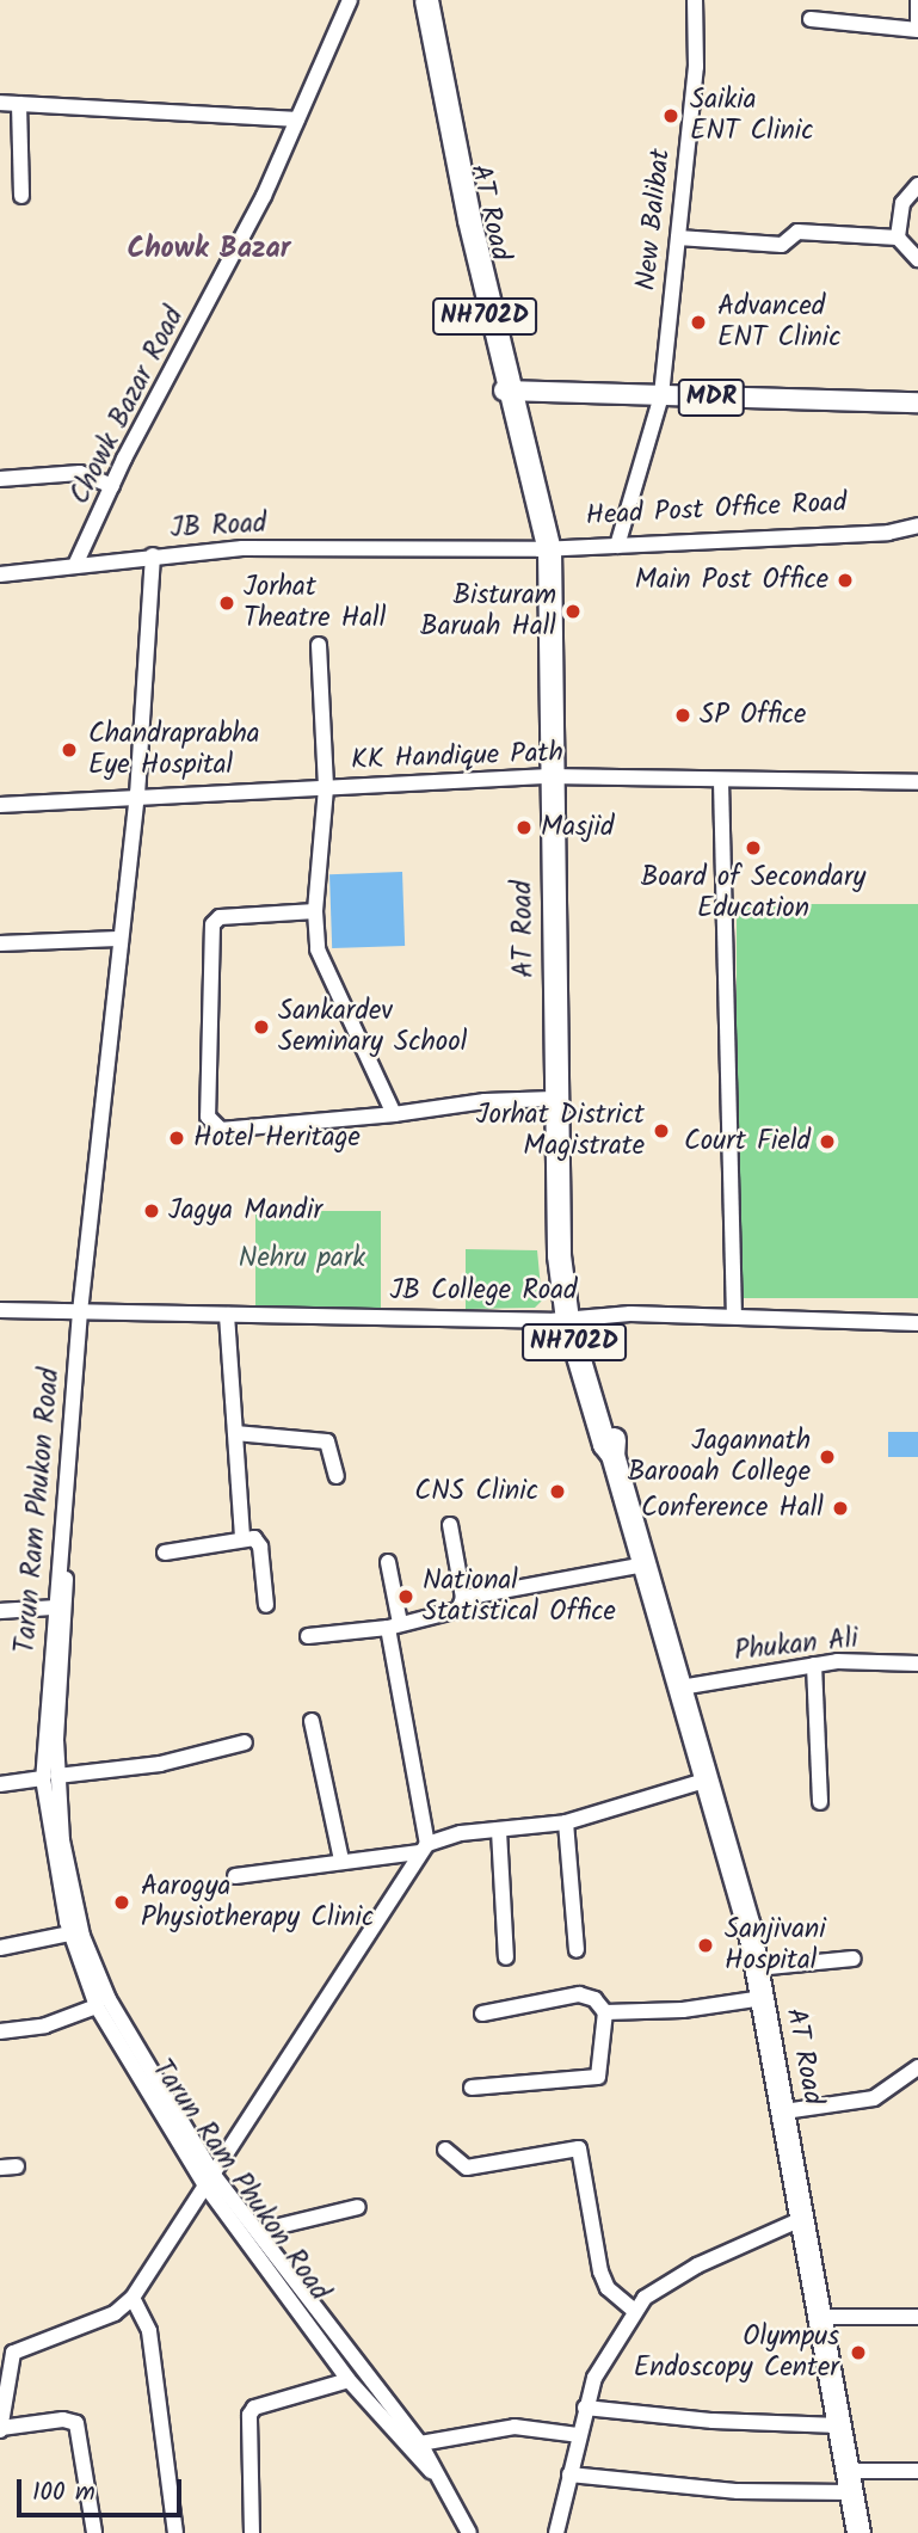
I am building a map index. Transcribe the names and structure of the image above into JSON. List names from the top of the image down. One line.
{"streets":{"highway":["AT Road","NH702D"],"main road":["MDR"],"street":["New Balibat","Chowk Bazar Road","Head Post Office Road","JB Road","KK Handique Path","JB College Road","Tarun Ram Phukon Road","Phukan Ali"]},"crossings":[["AT Road","MDR"],["AT Road","Head Post Office Road"],["AT Road","JB Road"],["AT Road","KK Handique Path"],["AT Road","JB College Road"],["AT Road","Phukan Ali"],["New Balibat","MDR"],["New Balibat","Head Post Office Road"],["Chowk Bazar Road","JB Road"],["Head Post Office Road","JB Road"],["JB Road","Tarun Ram Phukon Road"],["KK Handique Path","Tarun Ram Phukon Road"],["JB College Road","Tarun Ram Phukon Road"]],"districts":["Chowk Bazar"],"parks":["Nehru park"],"places":["Saikia ENT Clinic","Advanced ENT Clinic","Main Post Office","Jorhat Theatre Hall","Bisturam Baruah Hall","SP Office","Chandraprabha Eye Hospital","Masjid","Board of Secondary Education","Sankardev Seminary School","Jorhat District Magistrate","Hotel Heritage","Court Field","Jagya Mandir","Jagannath Barooah College","CNS Clinic","Conference Hall","National Statistical Office","Aarogya Physiotherapy Clinic","Sanjivani Hospital","Olympus Endoscopy Center"],"scale_bar":"100 m"}
